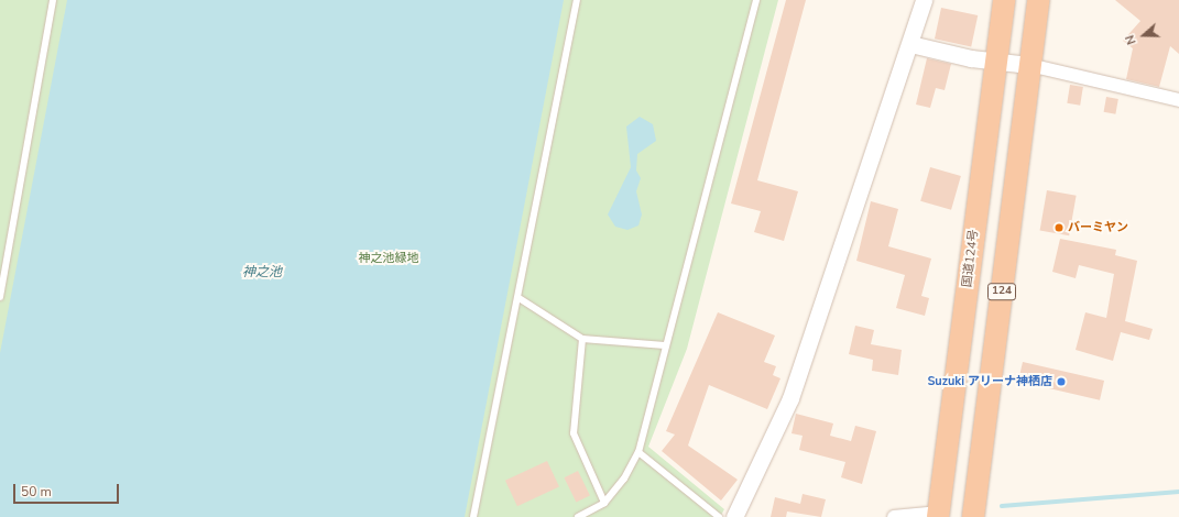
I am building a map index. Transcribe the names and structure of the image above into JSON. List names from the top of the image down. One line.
{"streets":{"highway":["国道124号","124"]},"water":["神之池"],"parks":["神之池緑地"],"places":["バーミヤン","Suzuki アリーナ神栖店"],"scale_bar":"50 m","north":"left"}
